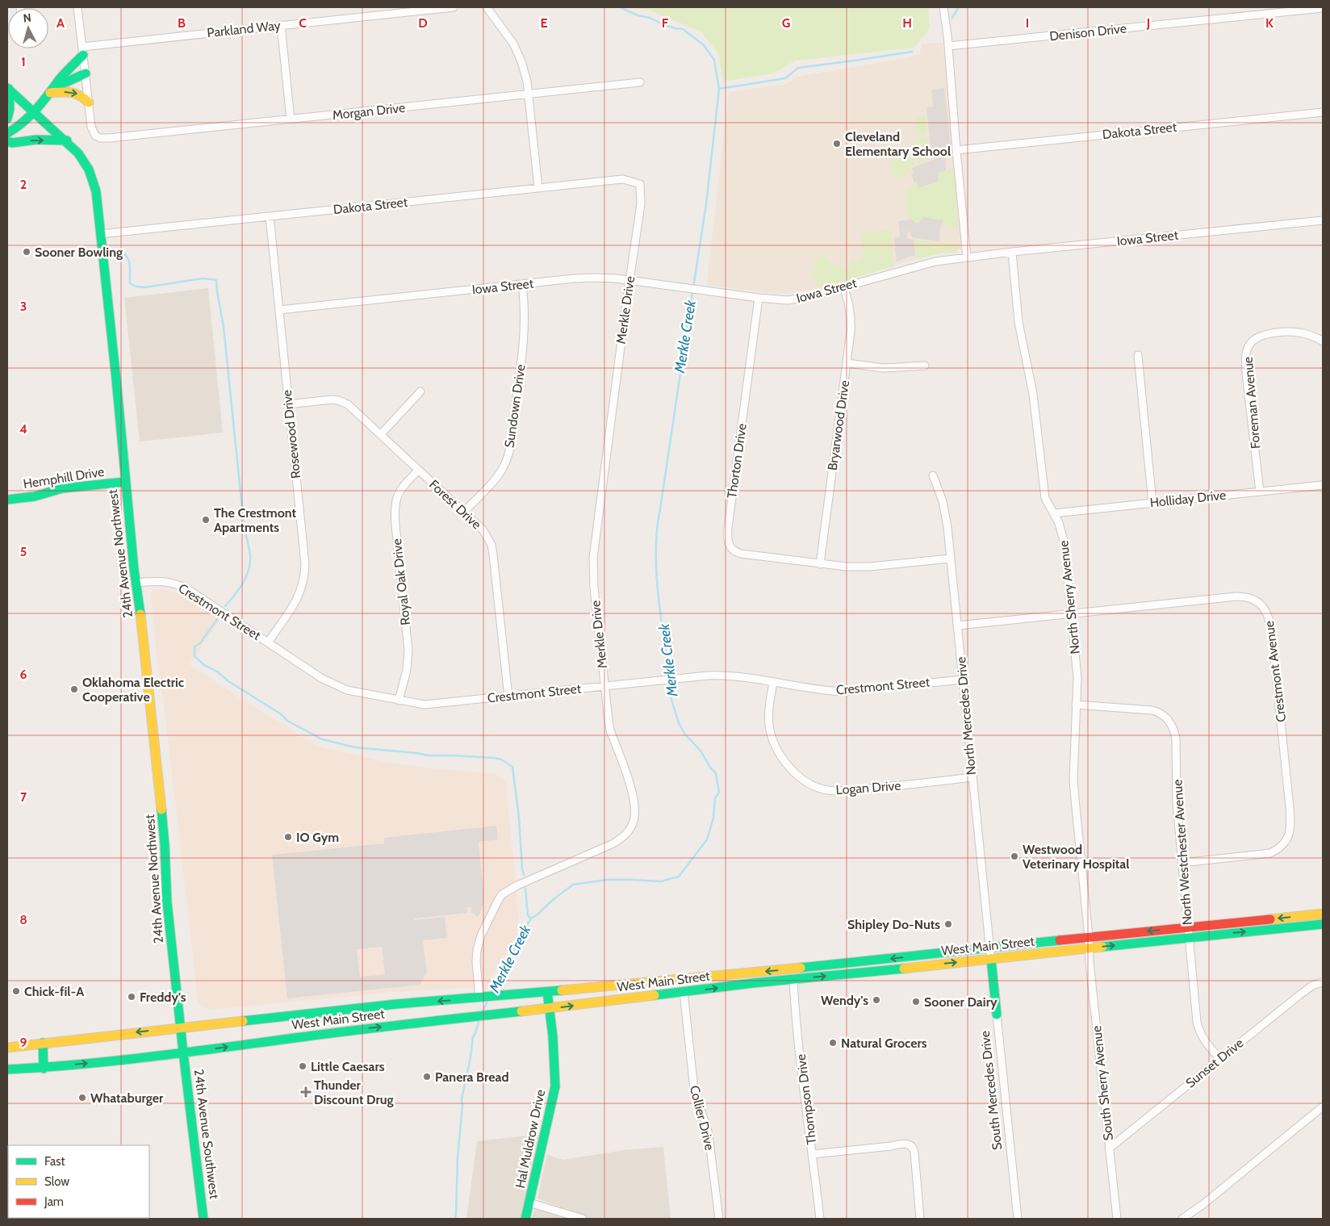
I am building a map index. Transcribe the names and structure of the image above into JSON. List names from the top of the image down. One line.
{"streets":{"main road":["Hemphill Drive","24th Avenue Northwest","West Main Street","South Mercedes Drive","24th Avenue Southwest","Hal Muldrow Drive"],"street":["Parkland Way","Denison Drive","Morgan Drive","Dakota Street","Iowa Street","Merkle Drive","Foreman Avenue","Sundown Drive","Bryarwood Drive","Rosewood Drive","Thorton Drive","Holliday Drive","Forest Drive","Royal Oak Drive","North Sherry Avenue","Crestmont Street","Crestmont Avenue","North Mercedes Drive","Logan Drive","North Westchester Avenue","Sunset Drive","South Sherry Avenue","Thompson Drive","Collier Drive"]},"crossings":[["Dakota Street","Merkle Drive"],["Dakota Street","Rosewood Drive"],["Dakota Street","24th Avenue Northwest"],["Iowa Street","Merkle Drive"],["Iowa Street","Sundown Drive"],["Iowa Street","Bryarwood Drive"],["Iowa Street","Rosewood Drive"],["Iowa Street","Thorton Drive"],["Iowa Street","North Sherry Avenue"],["Merkle Drive","Crestmont Street"],["Merkle Drive","West Main Street"],["Foreman Avenue","Holliday Drive"],["Sundown Drive","Forest Drive"],["Bryarwood Drive","Thorton Drive"],["Rosewood Drive","Forest Drive"],["Rosewood Drive","Crestmont Street"],["Hemphill Drive","24th Avenue Northwest"],["Holliday Drive","North Sherry Avenue"],["Forest Drive","Royal Oak Drive"],["Forest Drive","Crestmont Street"],["24th Avenue Northwest","Crestmont Street"],["24th Avenue Northwest","West Main Street"],["24th Avenue Northwest","24th Avenue Southwest"],["Royal Oak Drive","Crestmont Street"],["North Sherry Avenue","Crestmont Avenue"],["North Sherry Avenue","North Westchester Avenue"],["North Sherry Avenue","West Main Street"],["North Sherry Avenue","South Sherry Avenue"],["Crestmont Street","North Mercedes Drive"],["Crestmont Street","Logan Drive"],["Crestmont Avenue","North Mercedes Drive"],["Crestmont Avenue","North Westchester Avenue"],["North Mercedes Drive","Logan Drive"],["North Mercedes Drive","West Main Street"],["North Mercedes Drive","South Mercedes Drive"],["North Westchester Avenue","West Main Street"],["North Westchester Avenue","Sunset Drive"],["West Main Street","South Sherry Avenue"],["West Main Street","South Mercedes Drive"],["West Main Street","Thompson Drive"],["West Main Street","Collier Drive"],["West Main Street","24th Avenue Southwest"],["West Main Street","Hal Muldrow Drive"],["Sunset Drive","South Sherry Avenue"]],"water":["Merkle Creek"],"places":{"other":["Cleveland Elementary School","Sooner Bowling","The Crestmont Apartments","Oklahoma Electric Cooperative","IO Gym","Westwood Veterinary Hospital","Shipley Do-Nuts","Chick-fil-A","Freddy's","Wendy's","Sooner Dairy","Natural Grocers","Little Caesars","Panera Bread","Whataburger"],"health":["Thunder Discount Drug"]},"legend":["Fast","Slow","Jam"],"north":"top","grid":{"columns":["A","B","C","D","E","F","G","H","I","J","K"],"rows":["1","2","3","4","5","6","7","8","9"]}}
